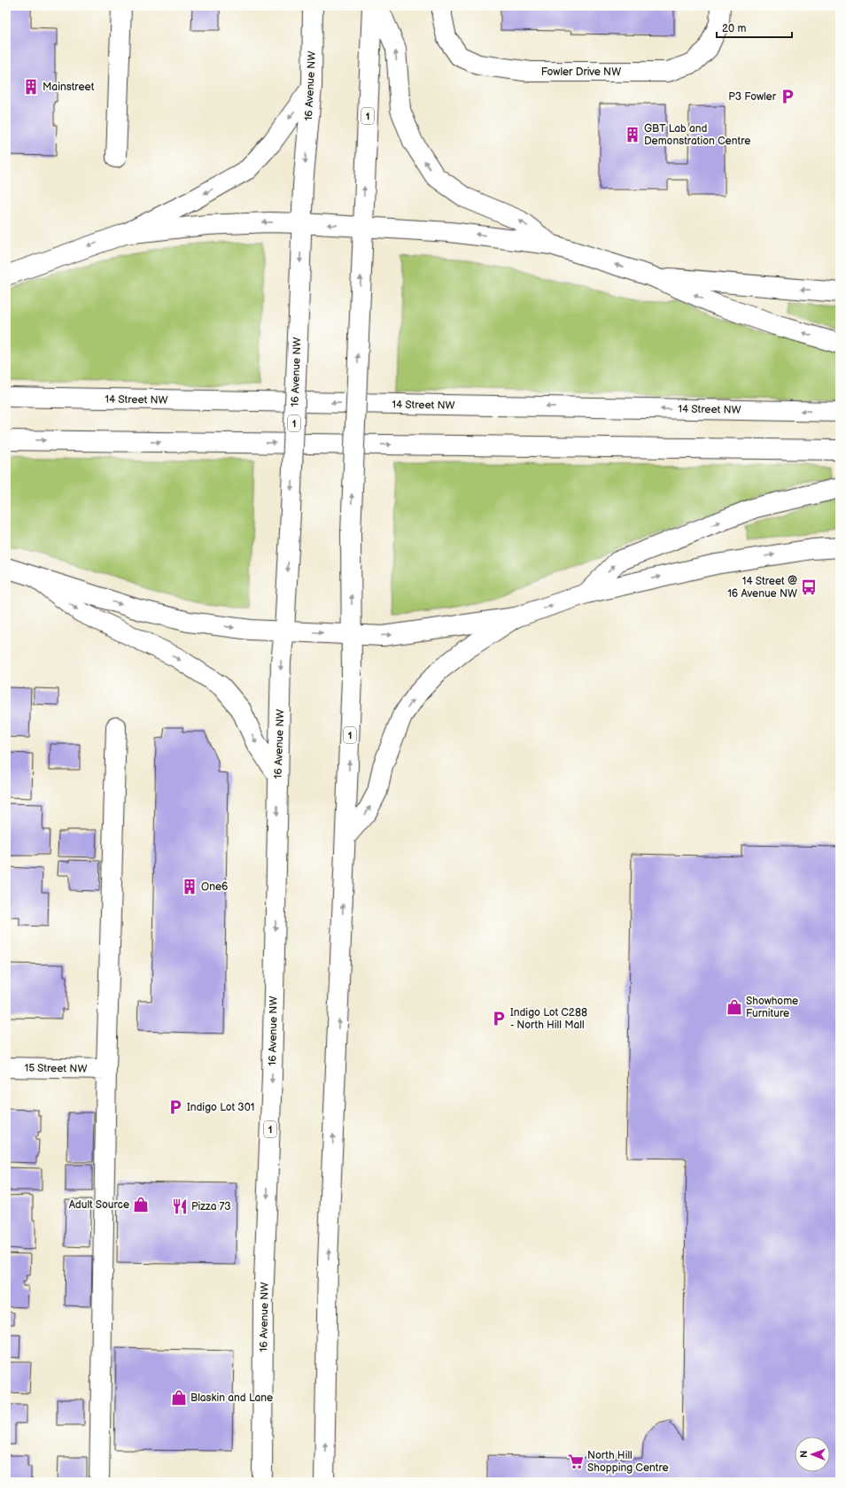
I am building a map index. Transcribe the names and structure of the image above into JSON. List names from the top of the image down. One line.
{"streets":{"main road":["Fowler Drive NW","16 Avenue NW","1","14 Street NW","15 Street NW"]},"places":{"building":["Mainstreet","GBT Lab and Demonstration Centre","One6"],"parking":["P3 Fowler","Indigo Lot C288 - North Hill Mall","Indigo Lot 301"],"bus stop":["14 Street @ 16 Avenue NW"],"shop":["Showhome Furniture","Adult Source","Blaskin and Lane"],"restaurant":["Pizza 73"],"supermarket":["North Hill Shopping Centre"]},"scale_bar":"20 m","north":"left"}
